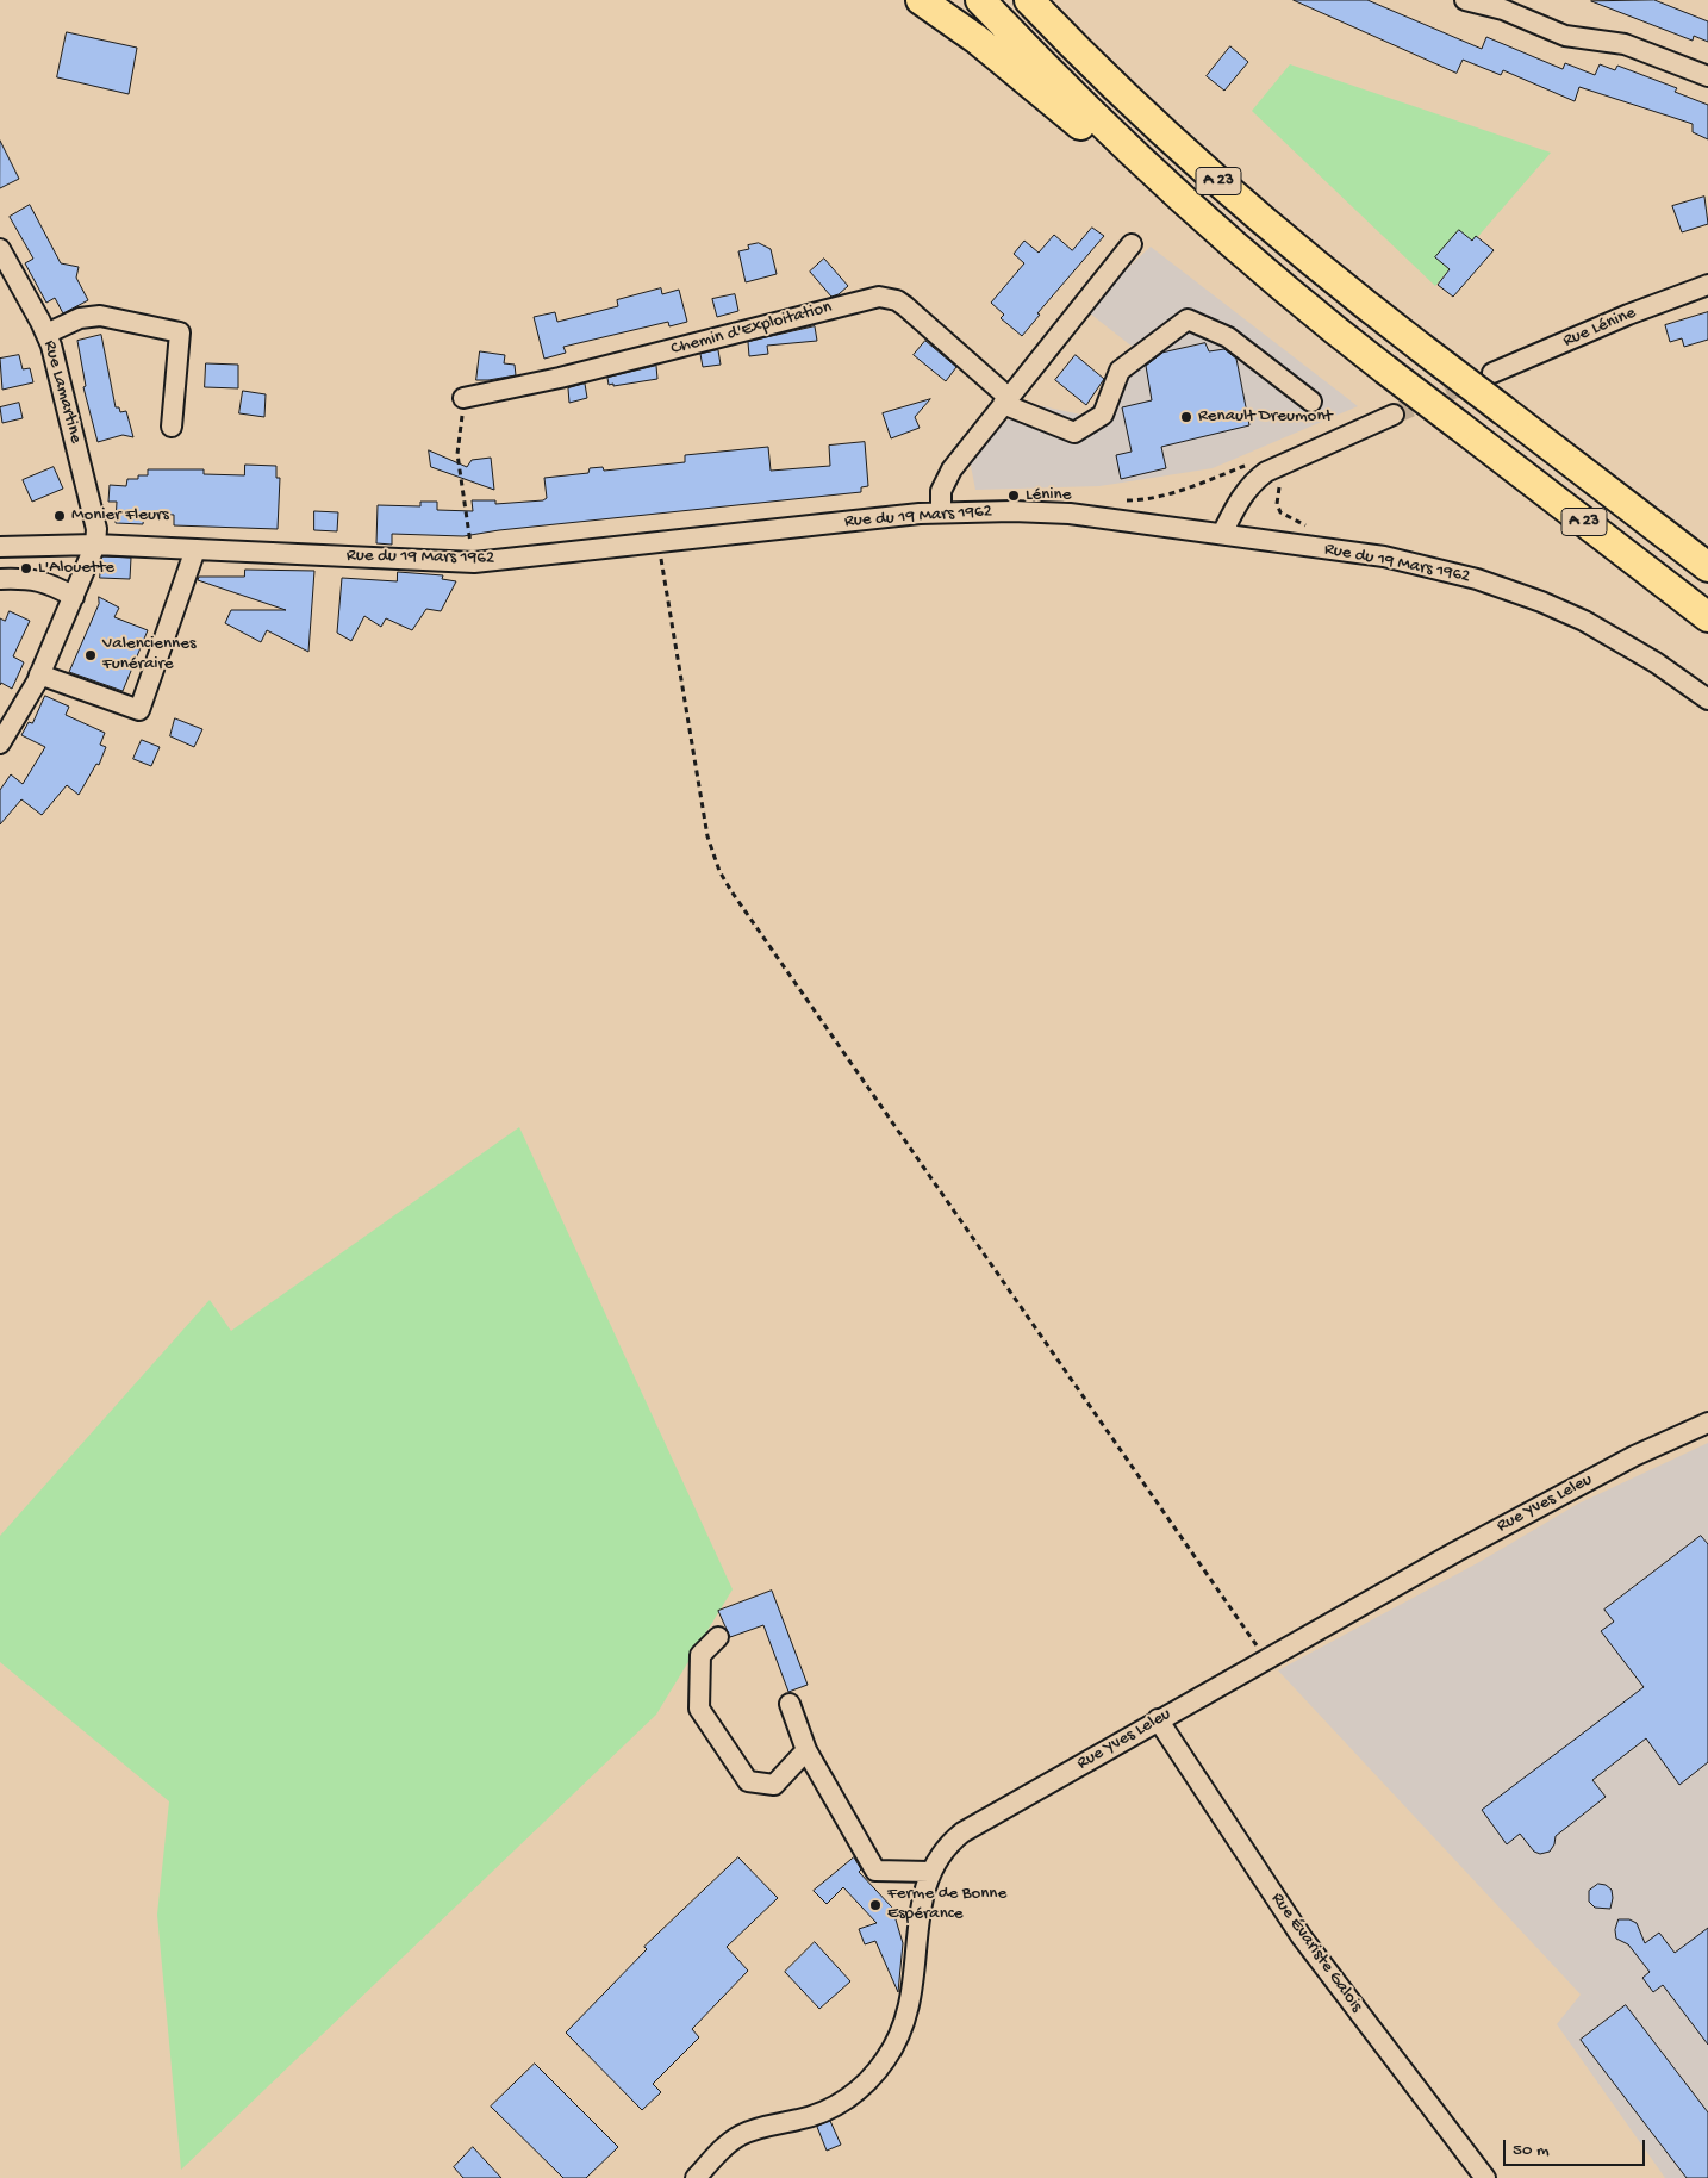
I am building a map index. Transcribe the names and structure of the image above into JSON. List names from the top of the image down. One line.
{"streets":{"highway":["A 23"],"street":["Rue Lénine","Chemin d'Exploitation","Rue Lamartine","Rue du 19 Mars 1962","Rue Yves Leleu","Rue Évariste Galois"]},"crossings":[["Rue Lamartine","Rue du 19 Mars 1962"],["Rue Yves Leleu","Rue Évariste Galois"]],"places":["Renault Dreumont","Lénine","Monier Fleurs","L'Alouette","Valenciennes Funéraire","Ferme de Bonne Espérance"],"scale_bar":"50 m"}
